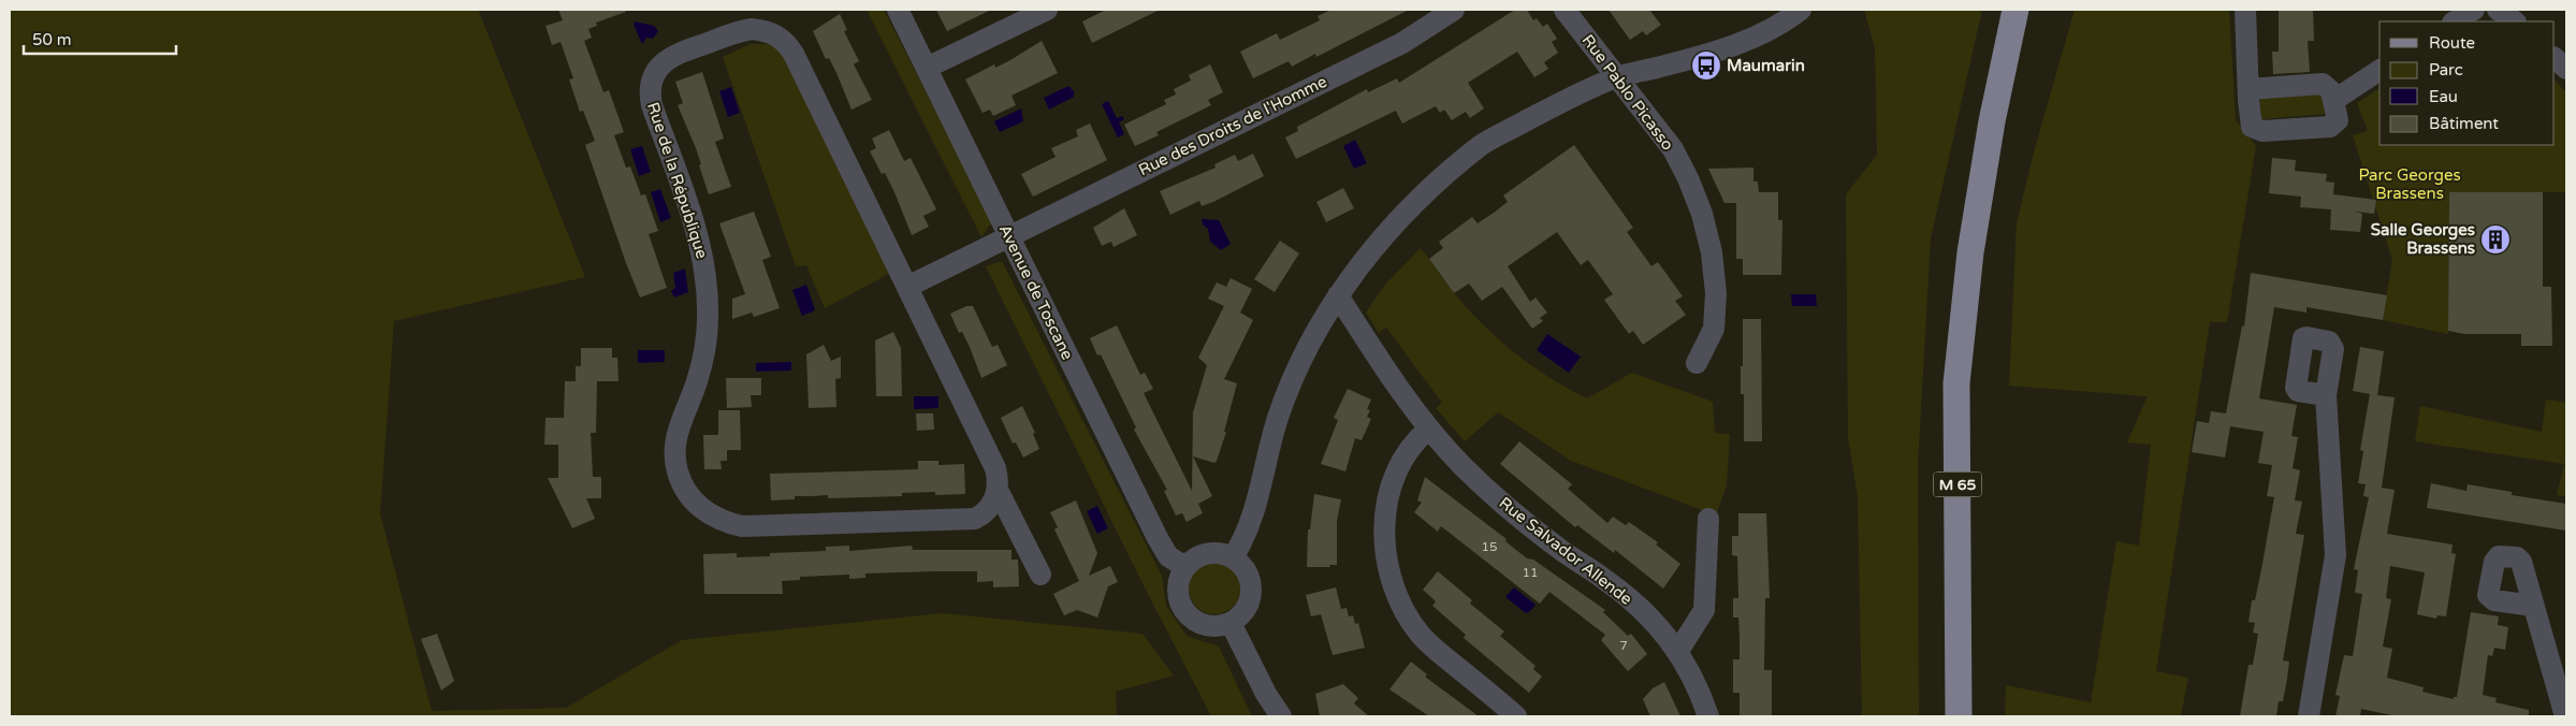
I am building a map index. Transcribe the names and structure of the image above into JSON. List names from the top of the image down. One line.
{"streets":{"main road":["M 65"],"street":["Rue Pablo Picasso","Rue des Droits de l'Homme","Rue de la République","Avenue de Toscane","Rue Salvador Allende"]},"crossings":[["Rue des Droits de l'Homme","Avenue de Toscane"]],"parks":["Parc Georges Brassens"],"places":{"bus stop":["Maumarin"],"building":["Salle Georges Brassens"]},"house_numbers":["15","11","7"],"legend":["Route","Parc","Eau","Bâtiment"],"scale_bar":"50 m"}
